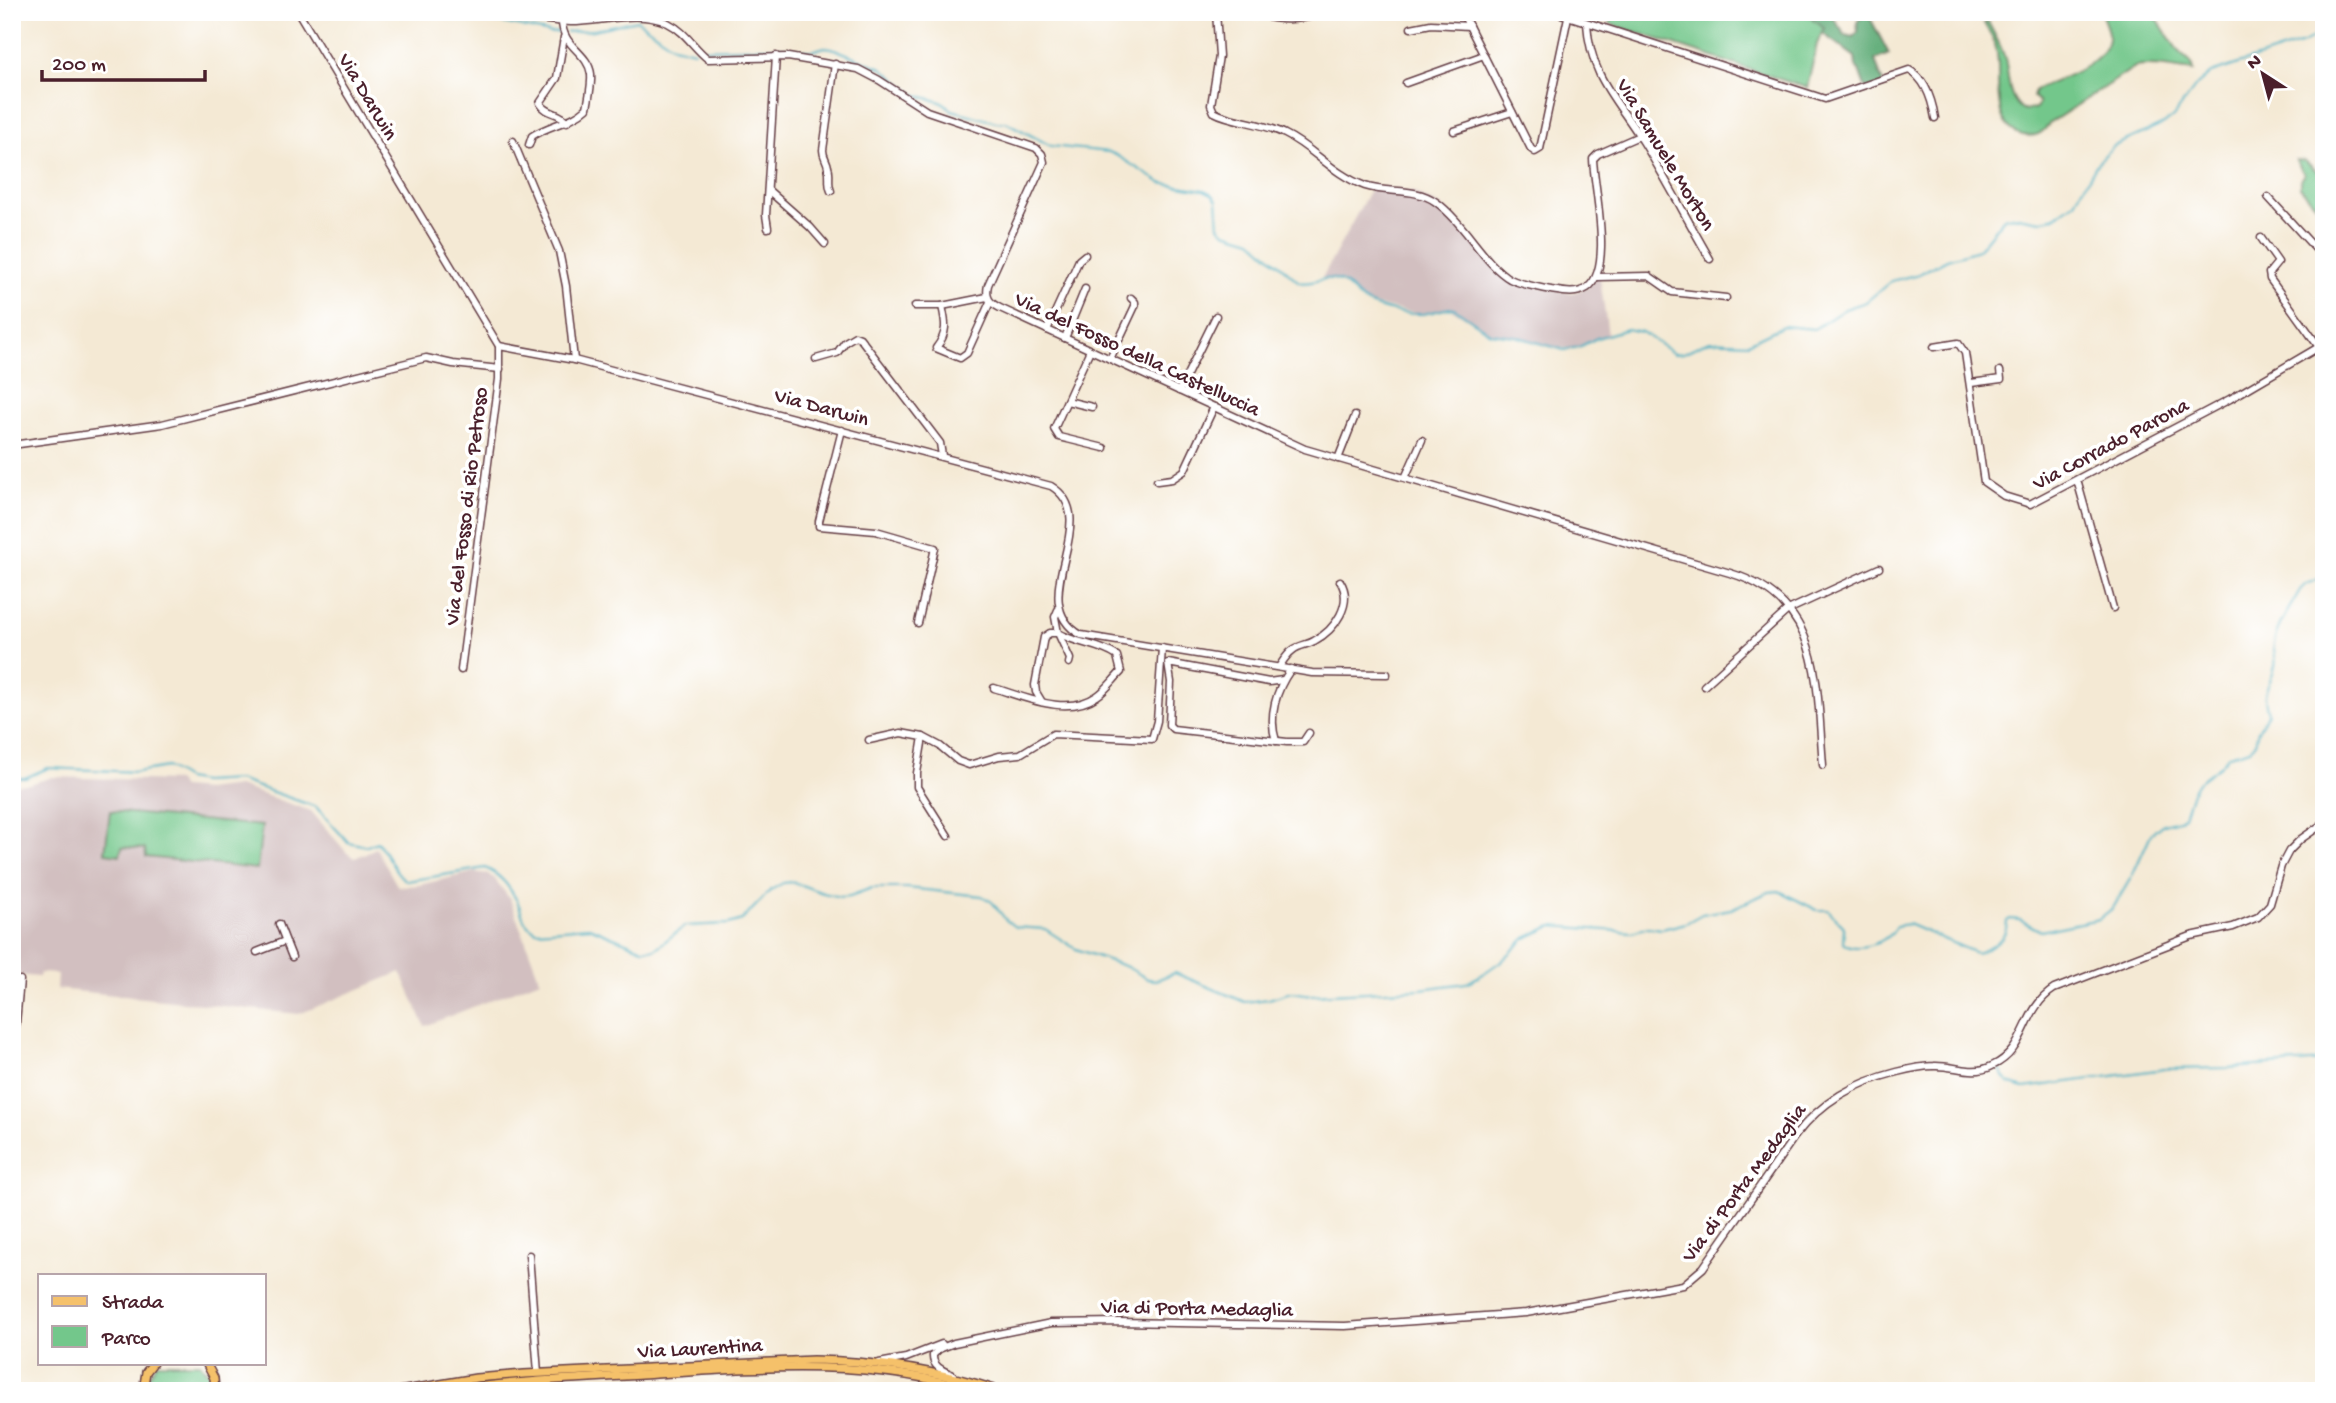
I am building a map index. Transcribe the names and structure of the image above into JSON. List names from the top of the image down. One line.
{"streets":{"main road":["Via Laurentina"],"street":["Via Darwin","Via Samuele Morton","Via del Fosso della Castelluccia","Via Corrado Parona","Via del Fosso di Rio Petroso","Via di Porta Medaglia"]},"crossings":[["Via Darwin","Via del Fosso di Rio Petroso"],["Via di Porta Medaglia","Via Laurentina"]],"legend":["Strada","Parco"],"scale_bar":"200 m","north":"top left"}
